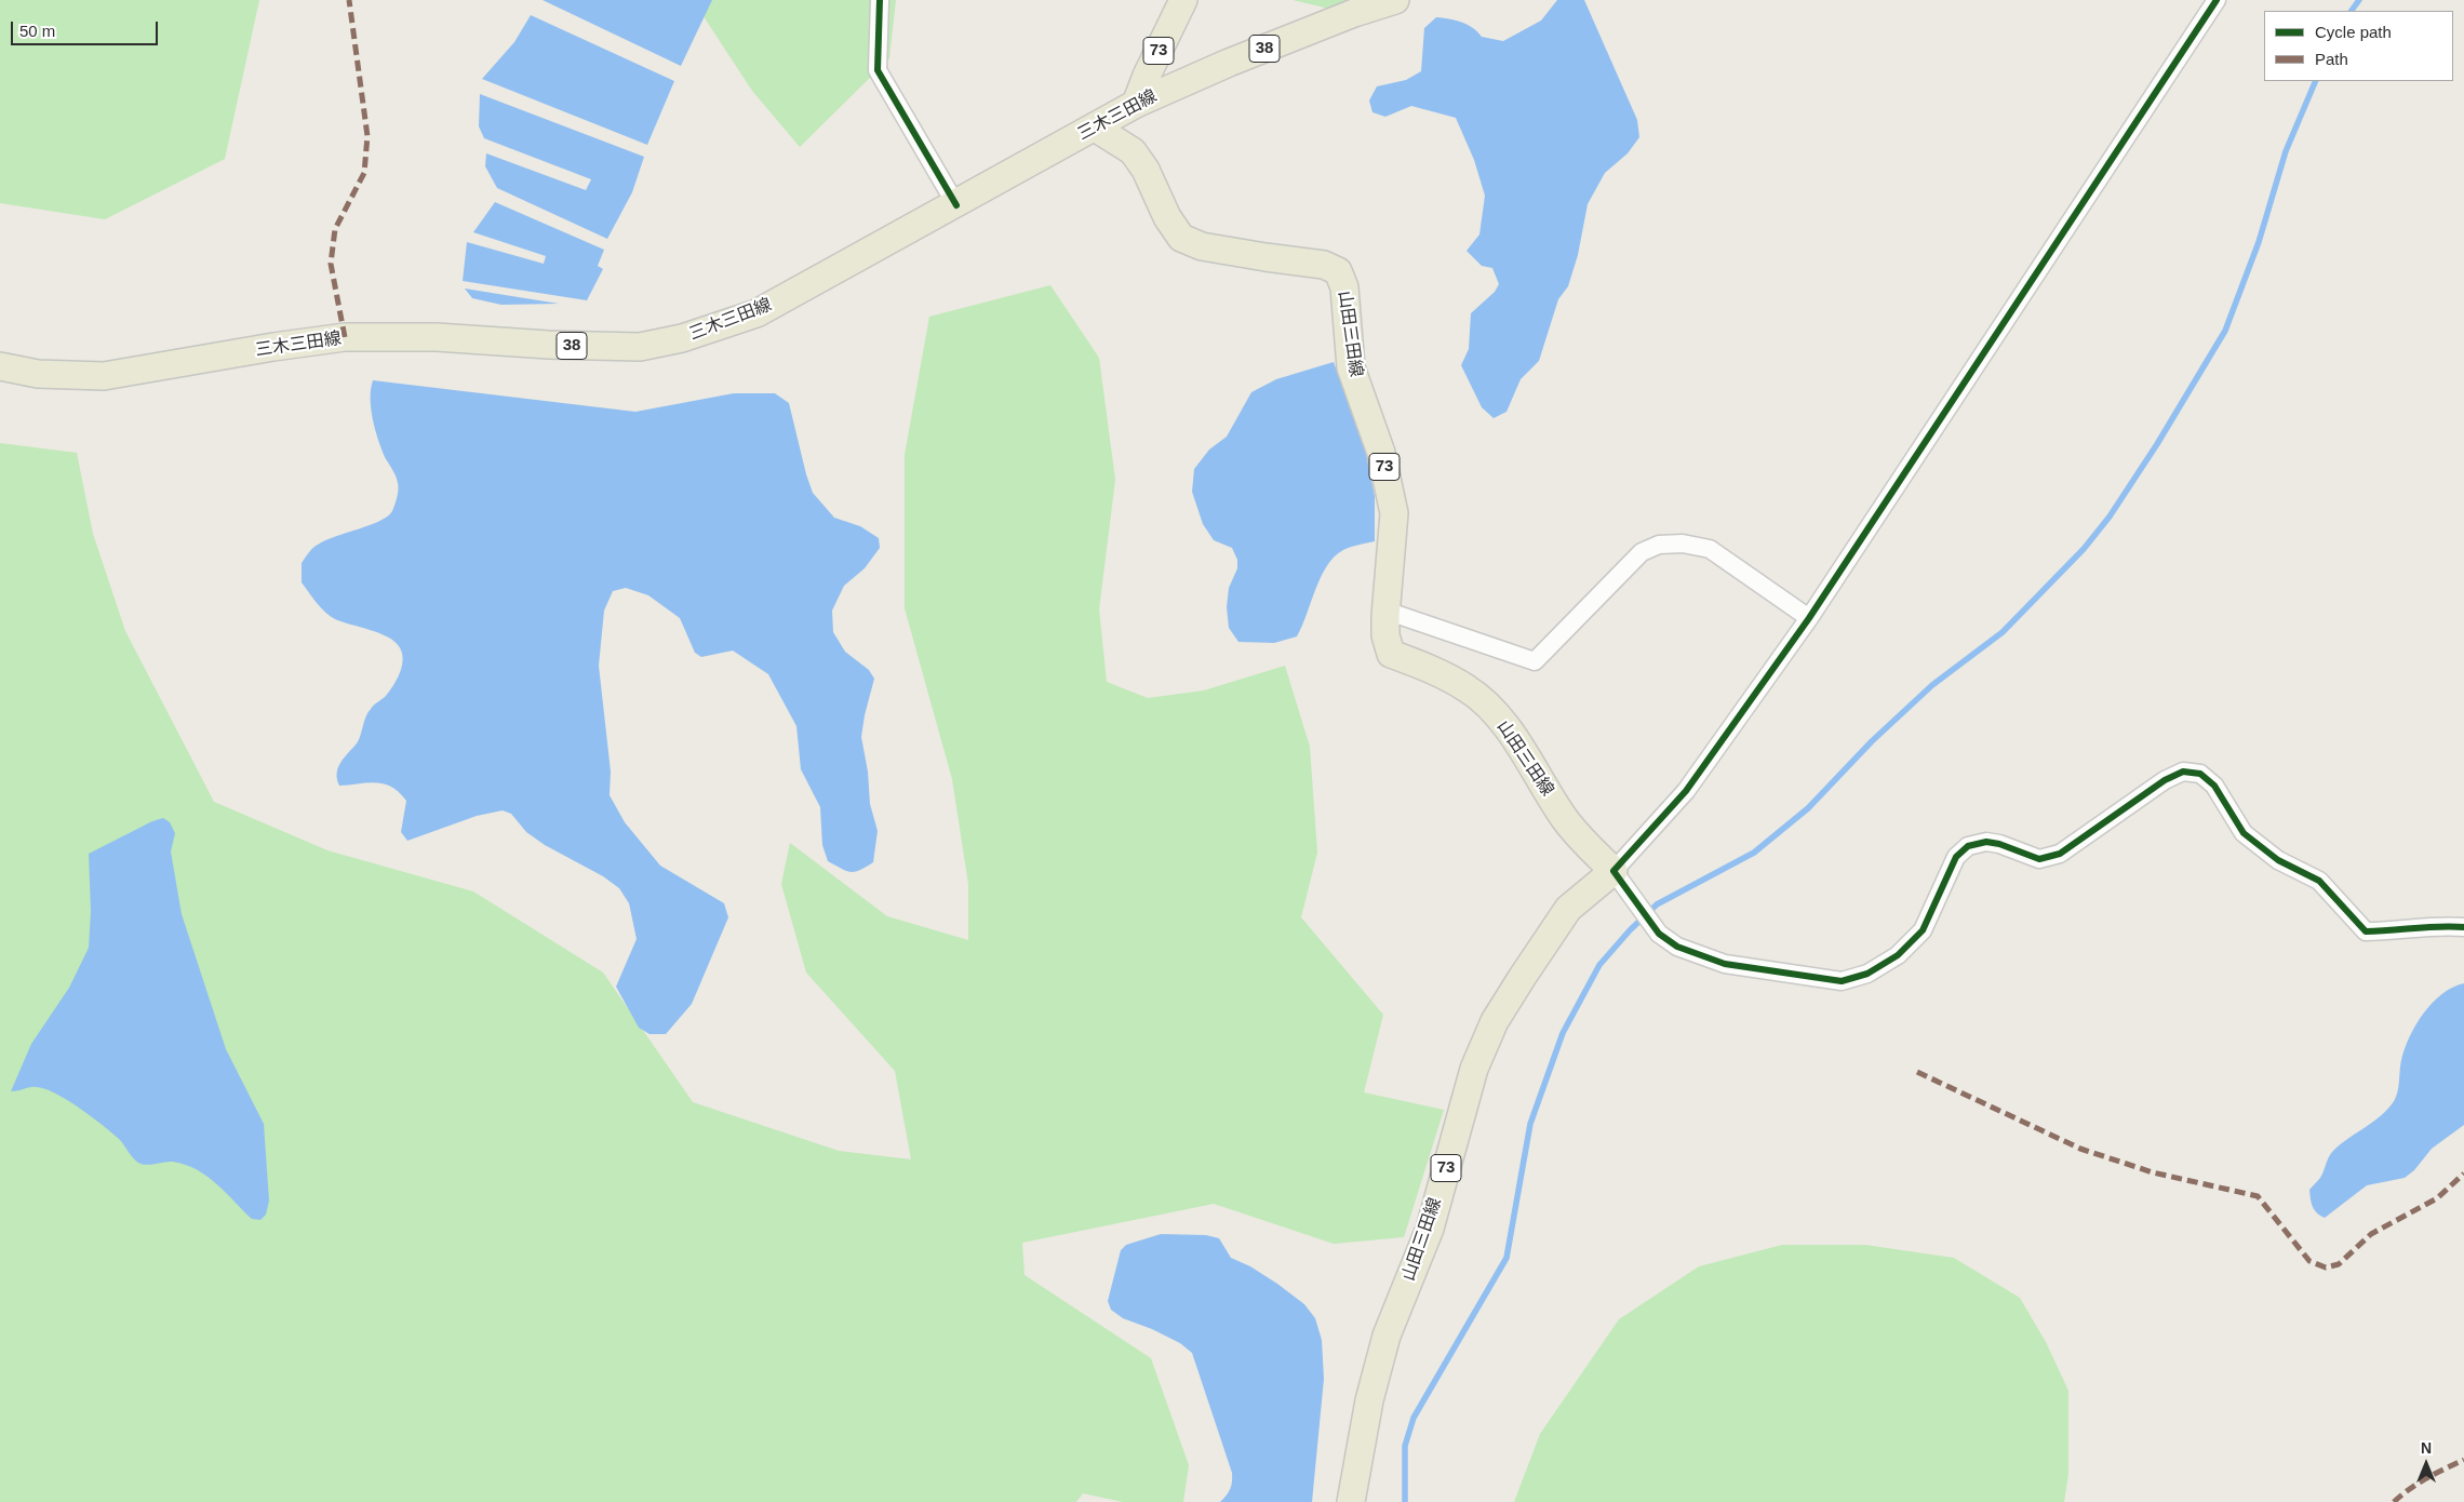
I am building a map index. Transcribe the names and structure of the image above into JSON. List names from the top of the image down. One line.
{"streets":{"main road":["38","73","三木三田線","山田三田線"]},"crossings":[["73","三木三田線"],["三木三田線","山田三田線"]],"legend":["Cycle path","Path"],"scale_bar":"50 m","north":"top"}
